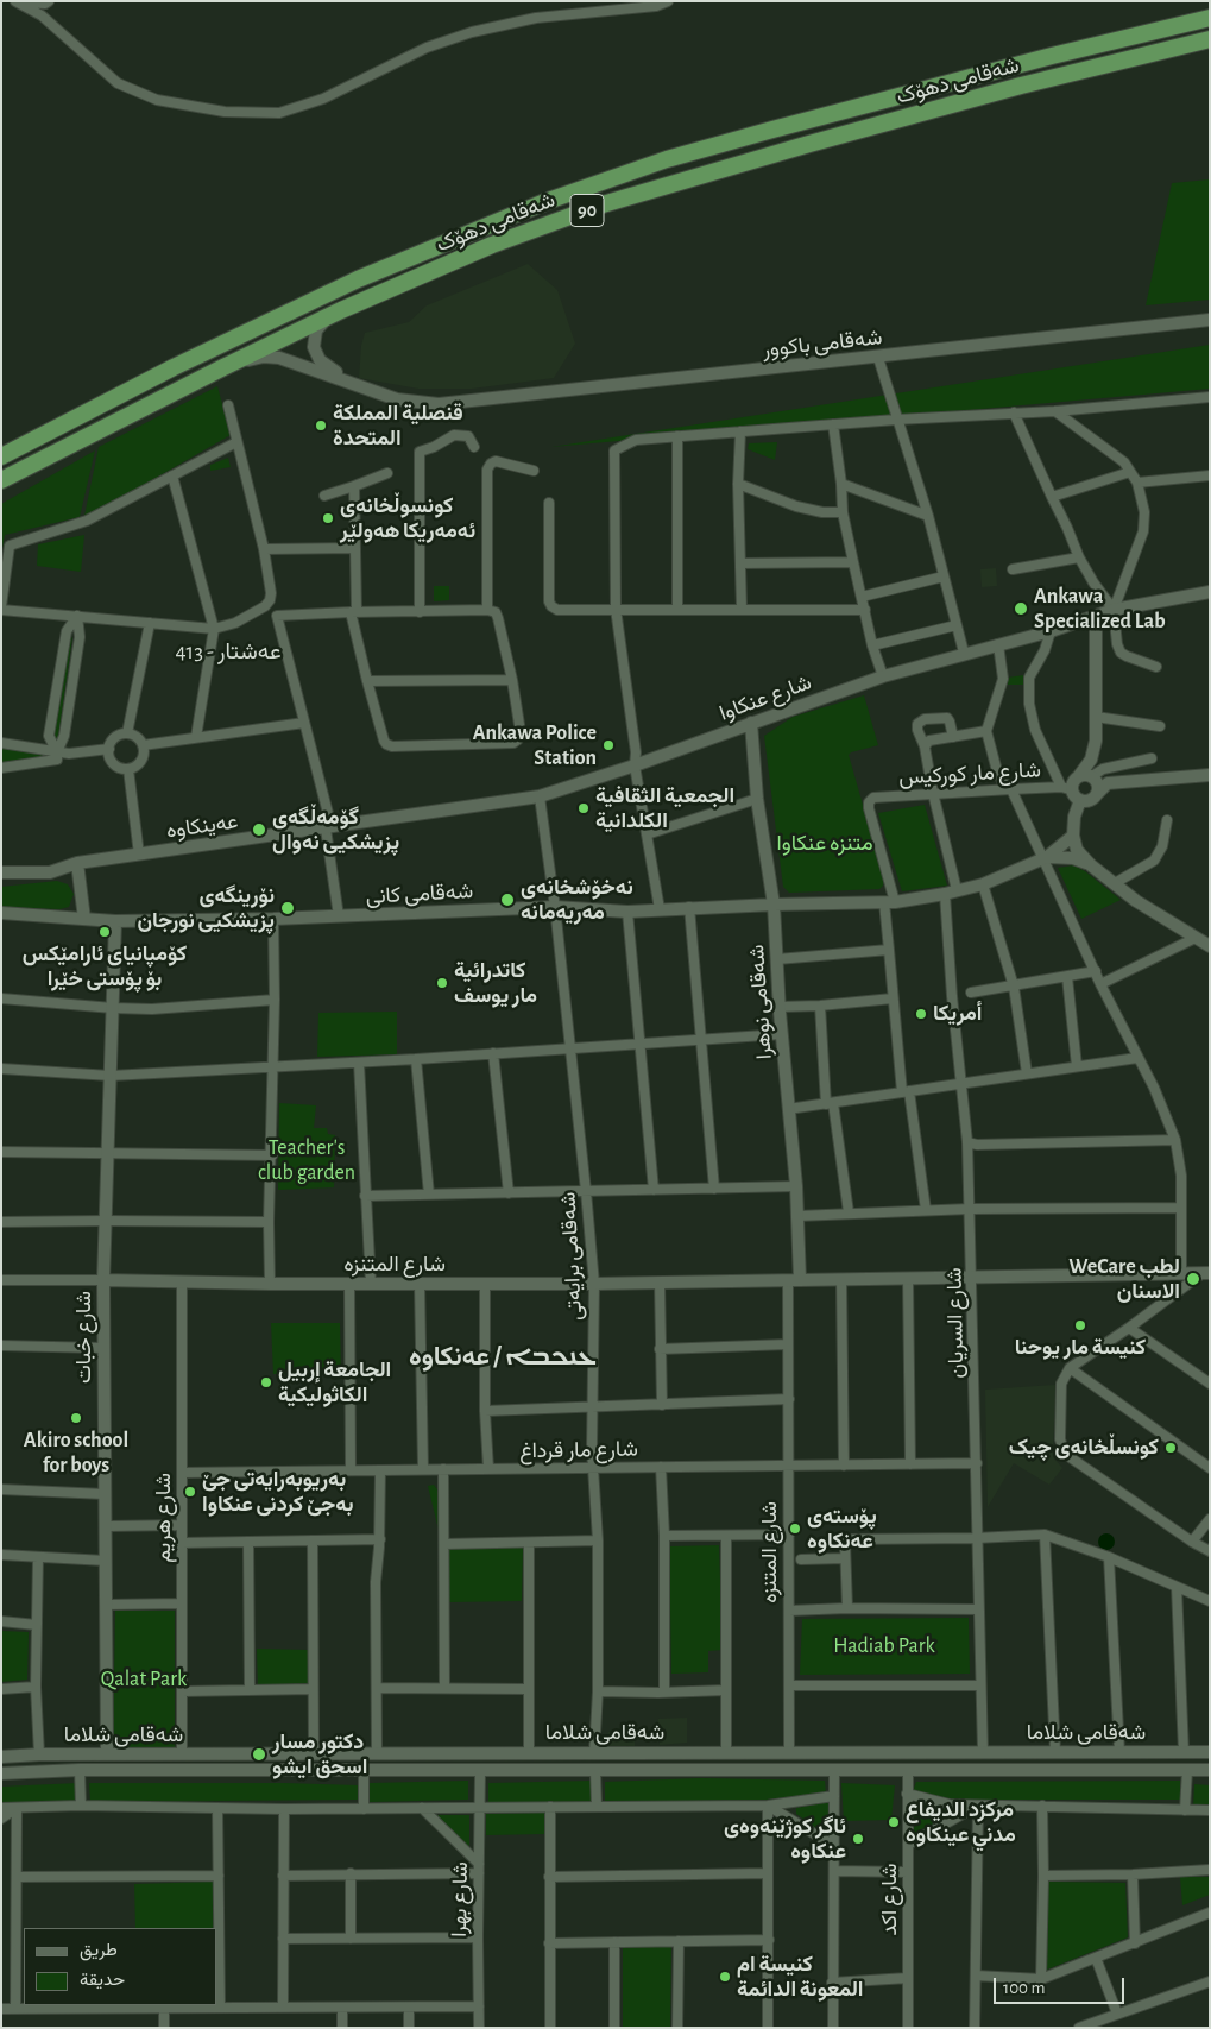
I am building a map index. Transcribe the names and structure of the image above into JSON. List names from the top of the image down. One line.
{"streets":{"highway":["شەقامی دهۆک","90"],"street":["شەقامی باکوور","شارع عنكاوا","شارع مار كوركيس","عەینکاوە","شەقامی کانی","شەقامی نوهرا","شەقامی برایەتی","شارع المتنزه","شارع السريان","شارع خبات","شارع مار قرداغ","شارع هريم","شەقامی شلاما","شارع بهرا","شارع اكد"]},"crossings":[["شارع عنكاوا","عەینکاوە"],["شارع عنكاوا","شەقامی نوهرا"],["شارع عنكاوا","شەقامی برایەتی"],["شارع مار كوركيس","شەقامی کانی"],["شارع مار كوركيس","شارع السريان"],["شەقامی کانی","شەقامی نوهرا"],["شەقامی کانی","شەقامی برایەتی"],["شەقامی کانی","شارع السريان"],["شەقامی کانی","شارع خبات"],["شەقامی نوهرا","شارع المتنزه"],["شەقامی برایەتی","شارع المتنزه"],["شەقامی برایەتی","شارع مار قرداغ"],["شەقامی برایەتی","شەقامی شلاما"],["شارع المتنزه","شارع السريان"],["شارع المتنزه","شارع خبات"],["شارع المتنزه","شارع مار قرداغ"],["شارع المتنزه","شارع هريم"],["شارع المتنزه","شەقامی شلاما"],["شارع السريان","شارع مار قرداغ"],["شارع السريان","شەقامی شلاما"],["شارع خبات","شەقامی شلاما"],["شارع مار قرداغ","شارع هريم"],["شارع هريم","شەقامی شلاما"],["شەقامی شلاما","شارع بهرا"],["شەقامی شلاما","شارع اكد"]],"districts":["عه‌شتار - 413","ܥܢܟܒܐ / عەنکاوە"],"parks":["متنزه عنكاوا","Teacher's club garden","Hadiab Park","Qalat Park"],"places":["قنصلية المملكة المتحدة","کونسوڵخانەی ئەمەریکا هەولێر","Ankawa Specialized Lab","Ankawa Police Station","الجمعية الثقافية الكلدانية","گۆمەڵگەی پزیشکیی نەوال","نەخۆشخانەی مەریەمانە","نۆرینگەی پزیشکیی نورجان","کۆمپانیای ئارامێکس بۆ پۆستی خێرا","كاتدرائية مار يوسف","أمريكا","WeCare لطب الاسنان","كنيسة مار يوحنا","الجامعة إربيل الكاثوليكية","Akiro school for boys","کونسڵخانەی چیک","بەریوبەرایەتی جێ بەجێ کردنی عنکاوا","پۆسته‌ی عه‌نكاوه‌","دكتور مسار اسحق ايشو","مرکزد الدیفاع مدني عينكاوه","ئاگر كوژێنه‌وه‌ی عنكاوه","كنيسة ام المعونة الدائمة"],"legend":["طريق","حديقة"],"scale_bar":"100 m"}
